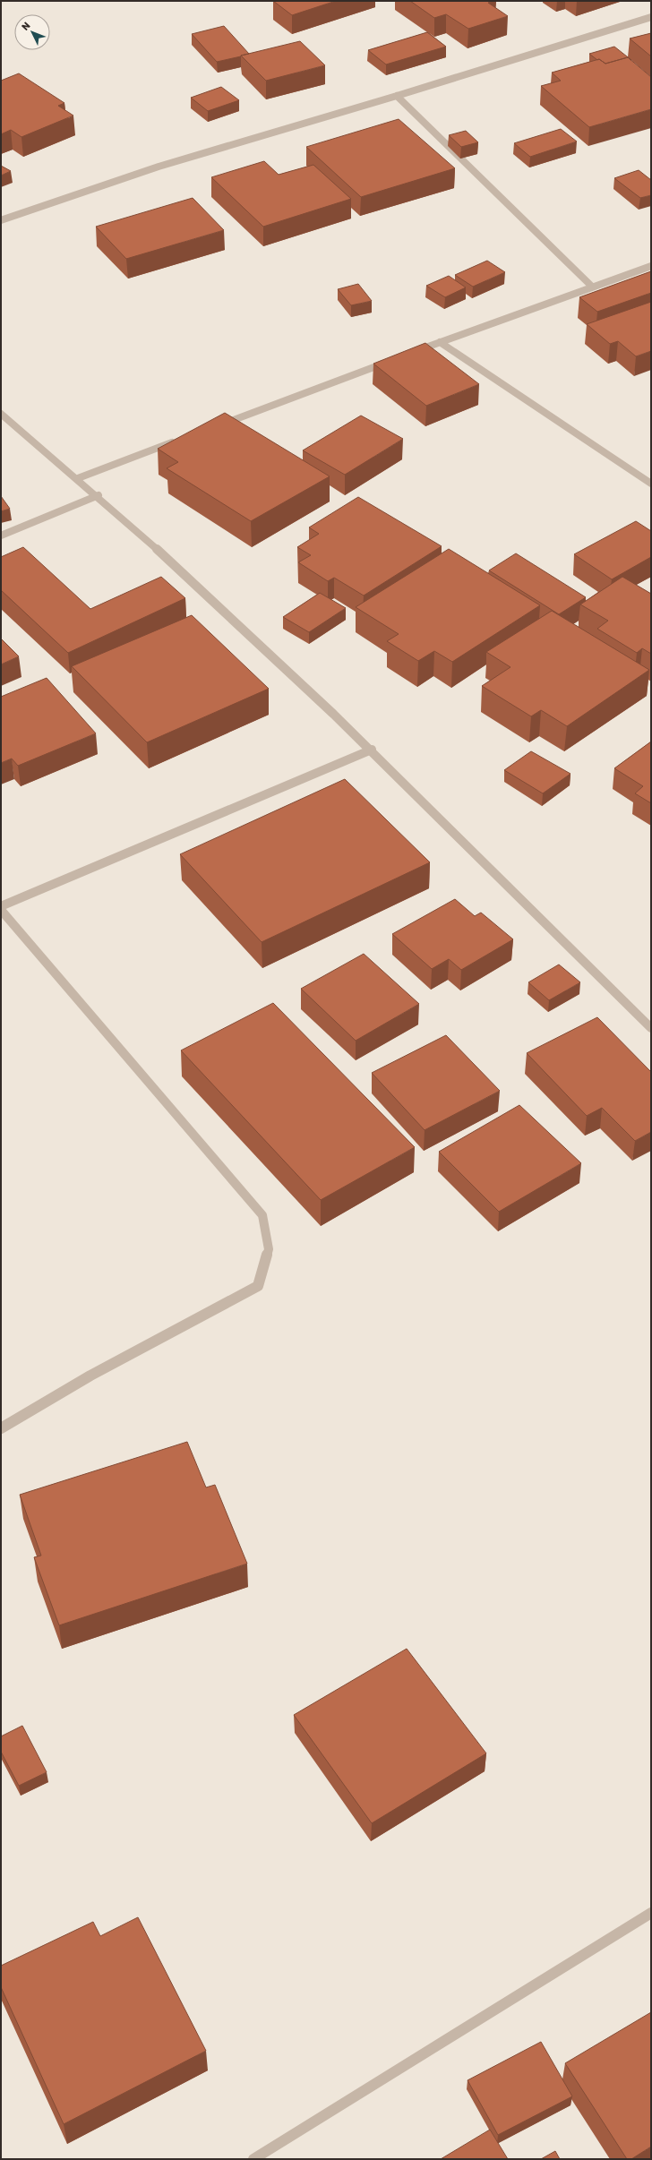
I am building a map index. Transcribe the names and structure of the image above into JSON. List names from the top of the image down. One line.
{"north":"top left"}
